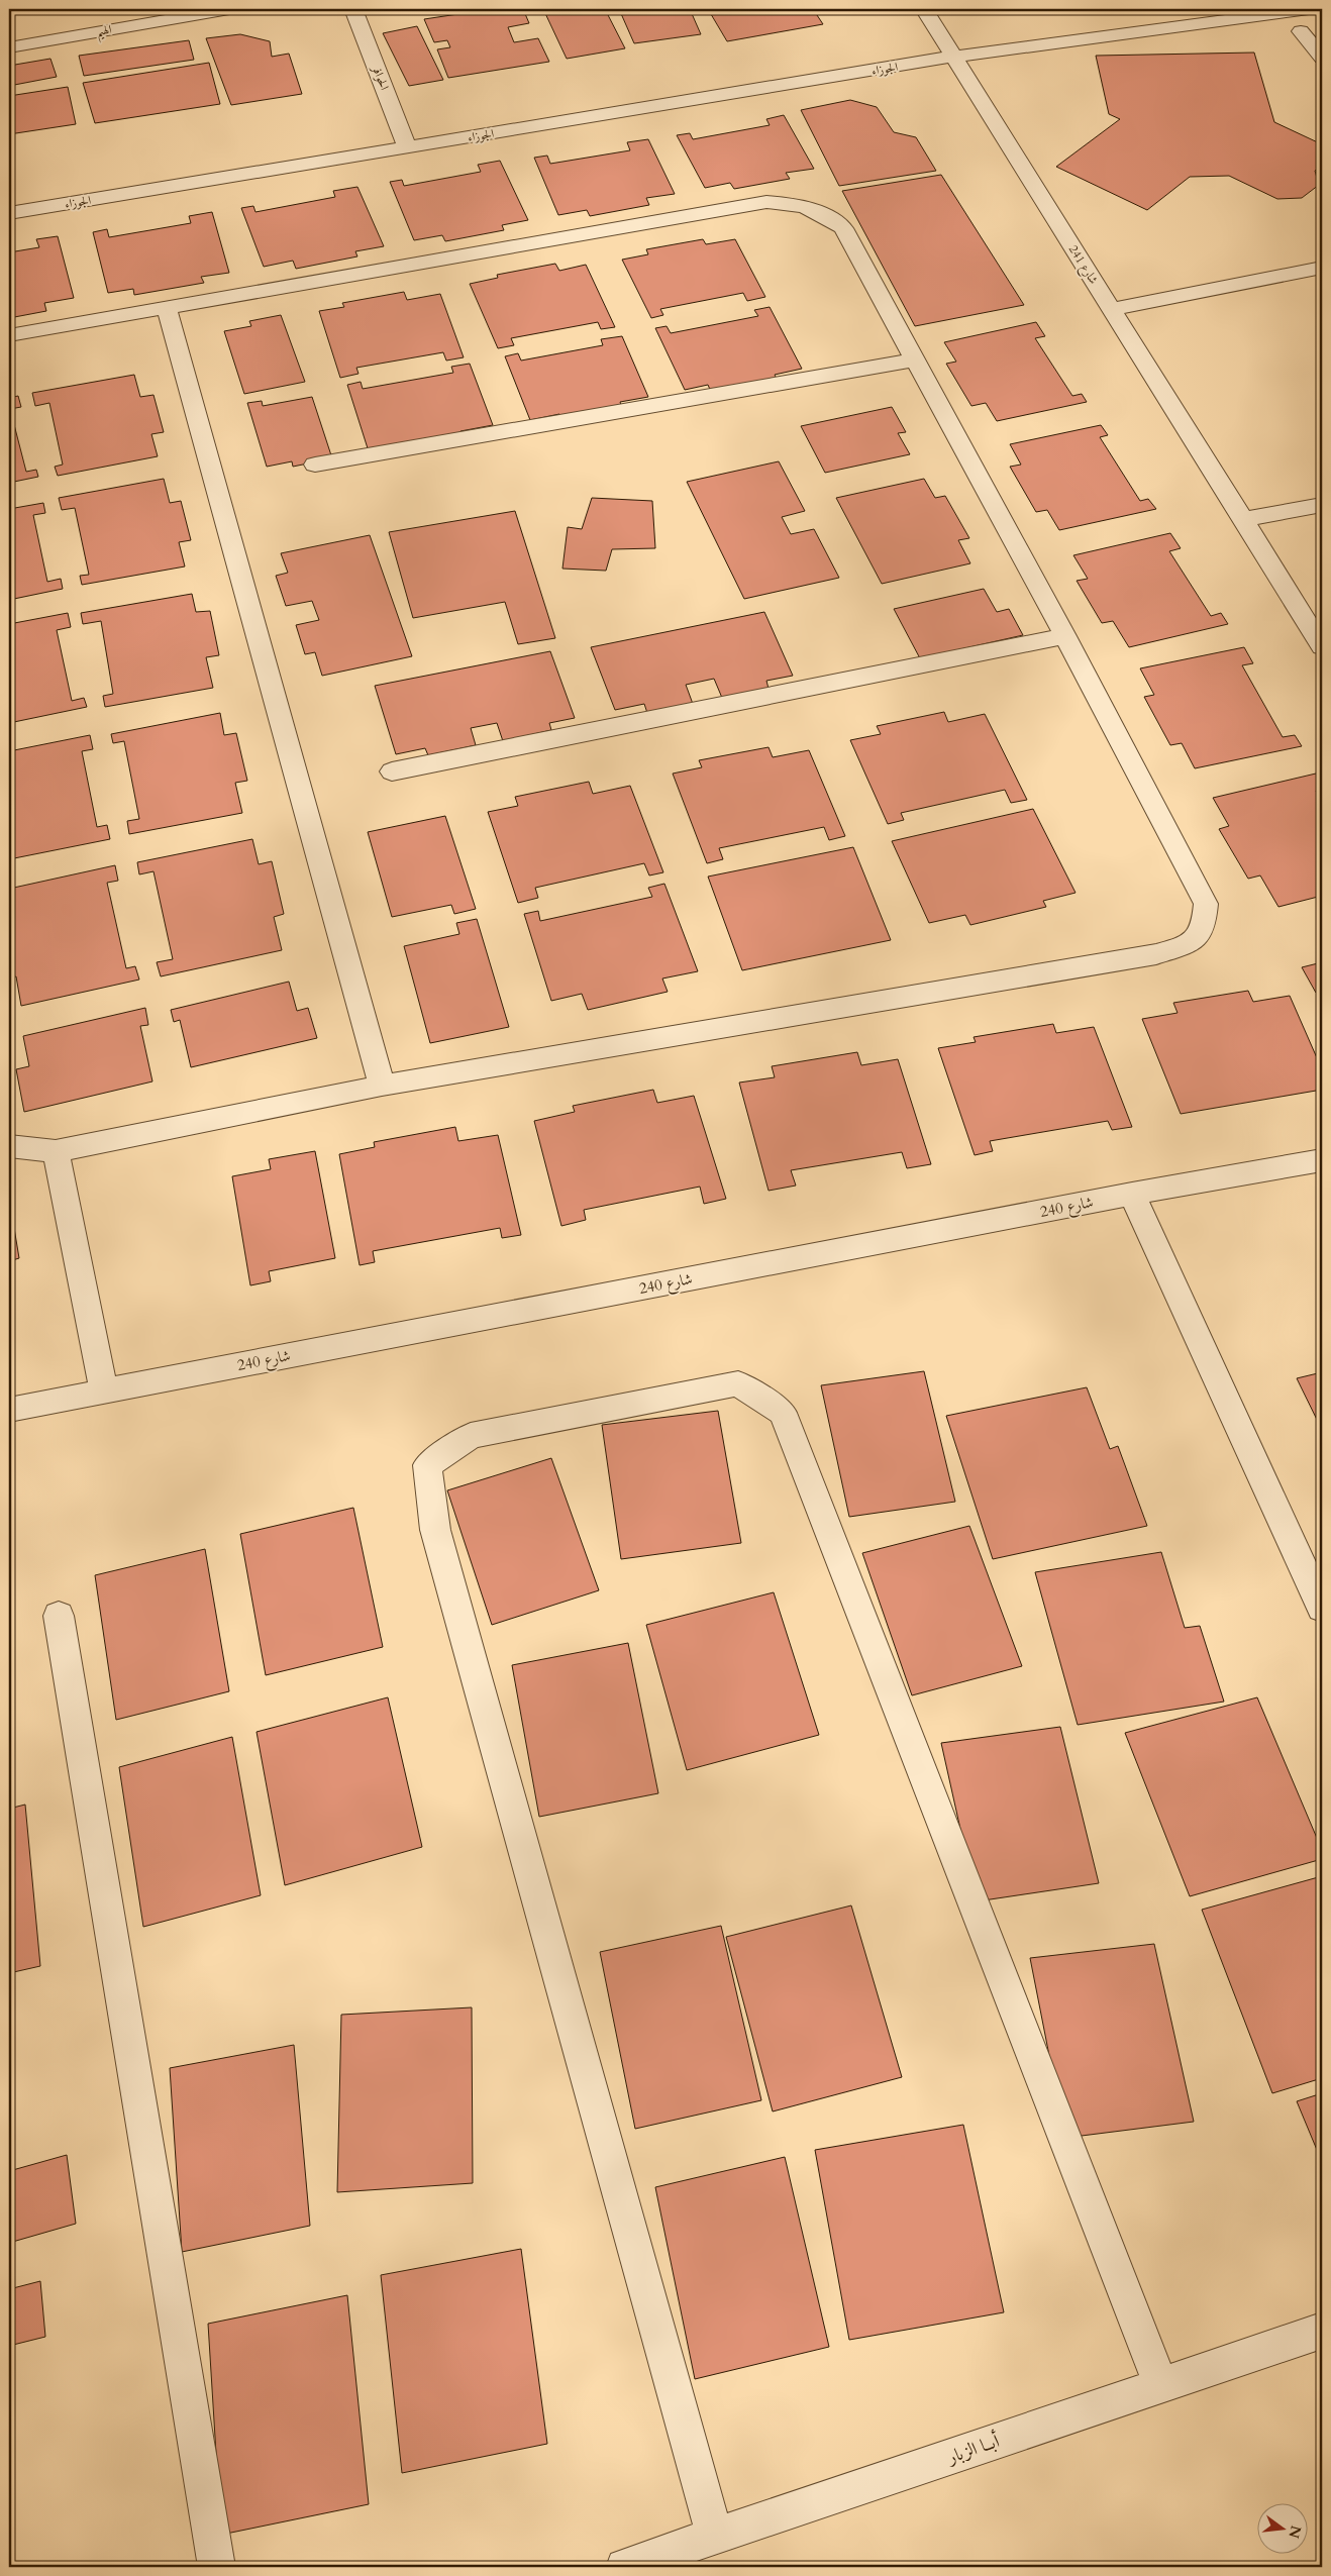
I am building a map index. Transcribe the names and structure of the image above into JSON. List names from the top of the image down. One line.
{"streets":{"street":["الهيم","الجوزاء","الحوافر","شارع 241","شارع 240","أبــا الزبار"]},"crossings":[["الجوزاء","الحوافر"],["الجوزاء","شارع 241"]],"north":"right"}
